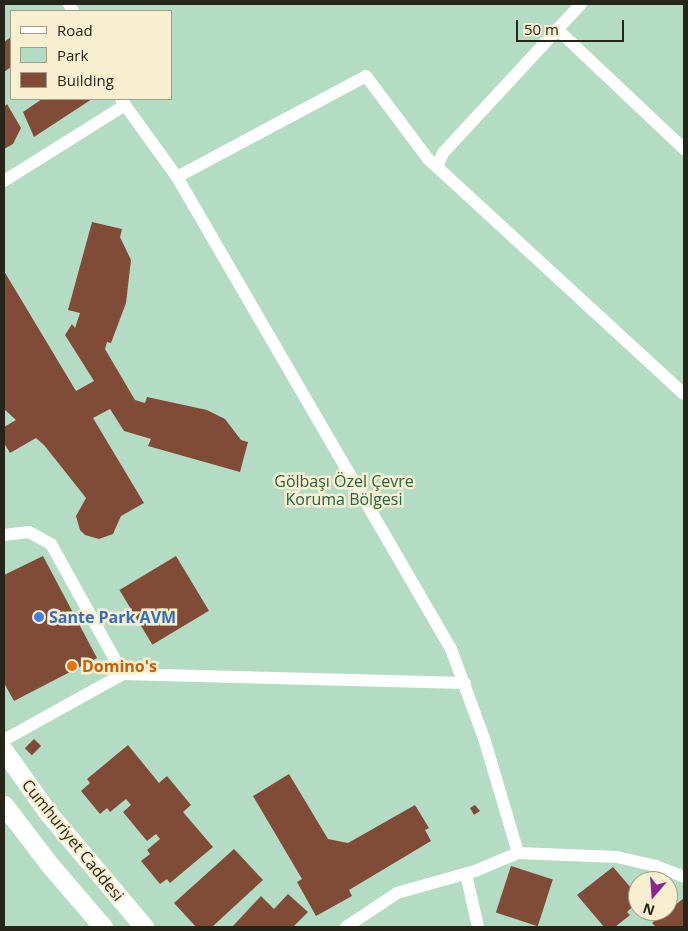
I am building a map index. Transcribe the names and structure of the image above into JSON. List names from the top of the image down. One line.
{"streets":{"main road":["Cumhuriyet Caddesi"]},"parks":["Gölbaşı Özel Çevre Koruma Bölgesi"],"places":["Sante Park AVM","Domino's"],"legend":["Road","Park","Building"],"scale_bar":"50 m","north":"bottom"}
